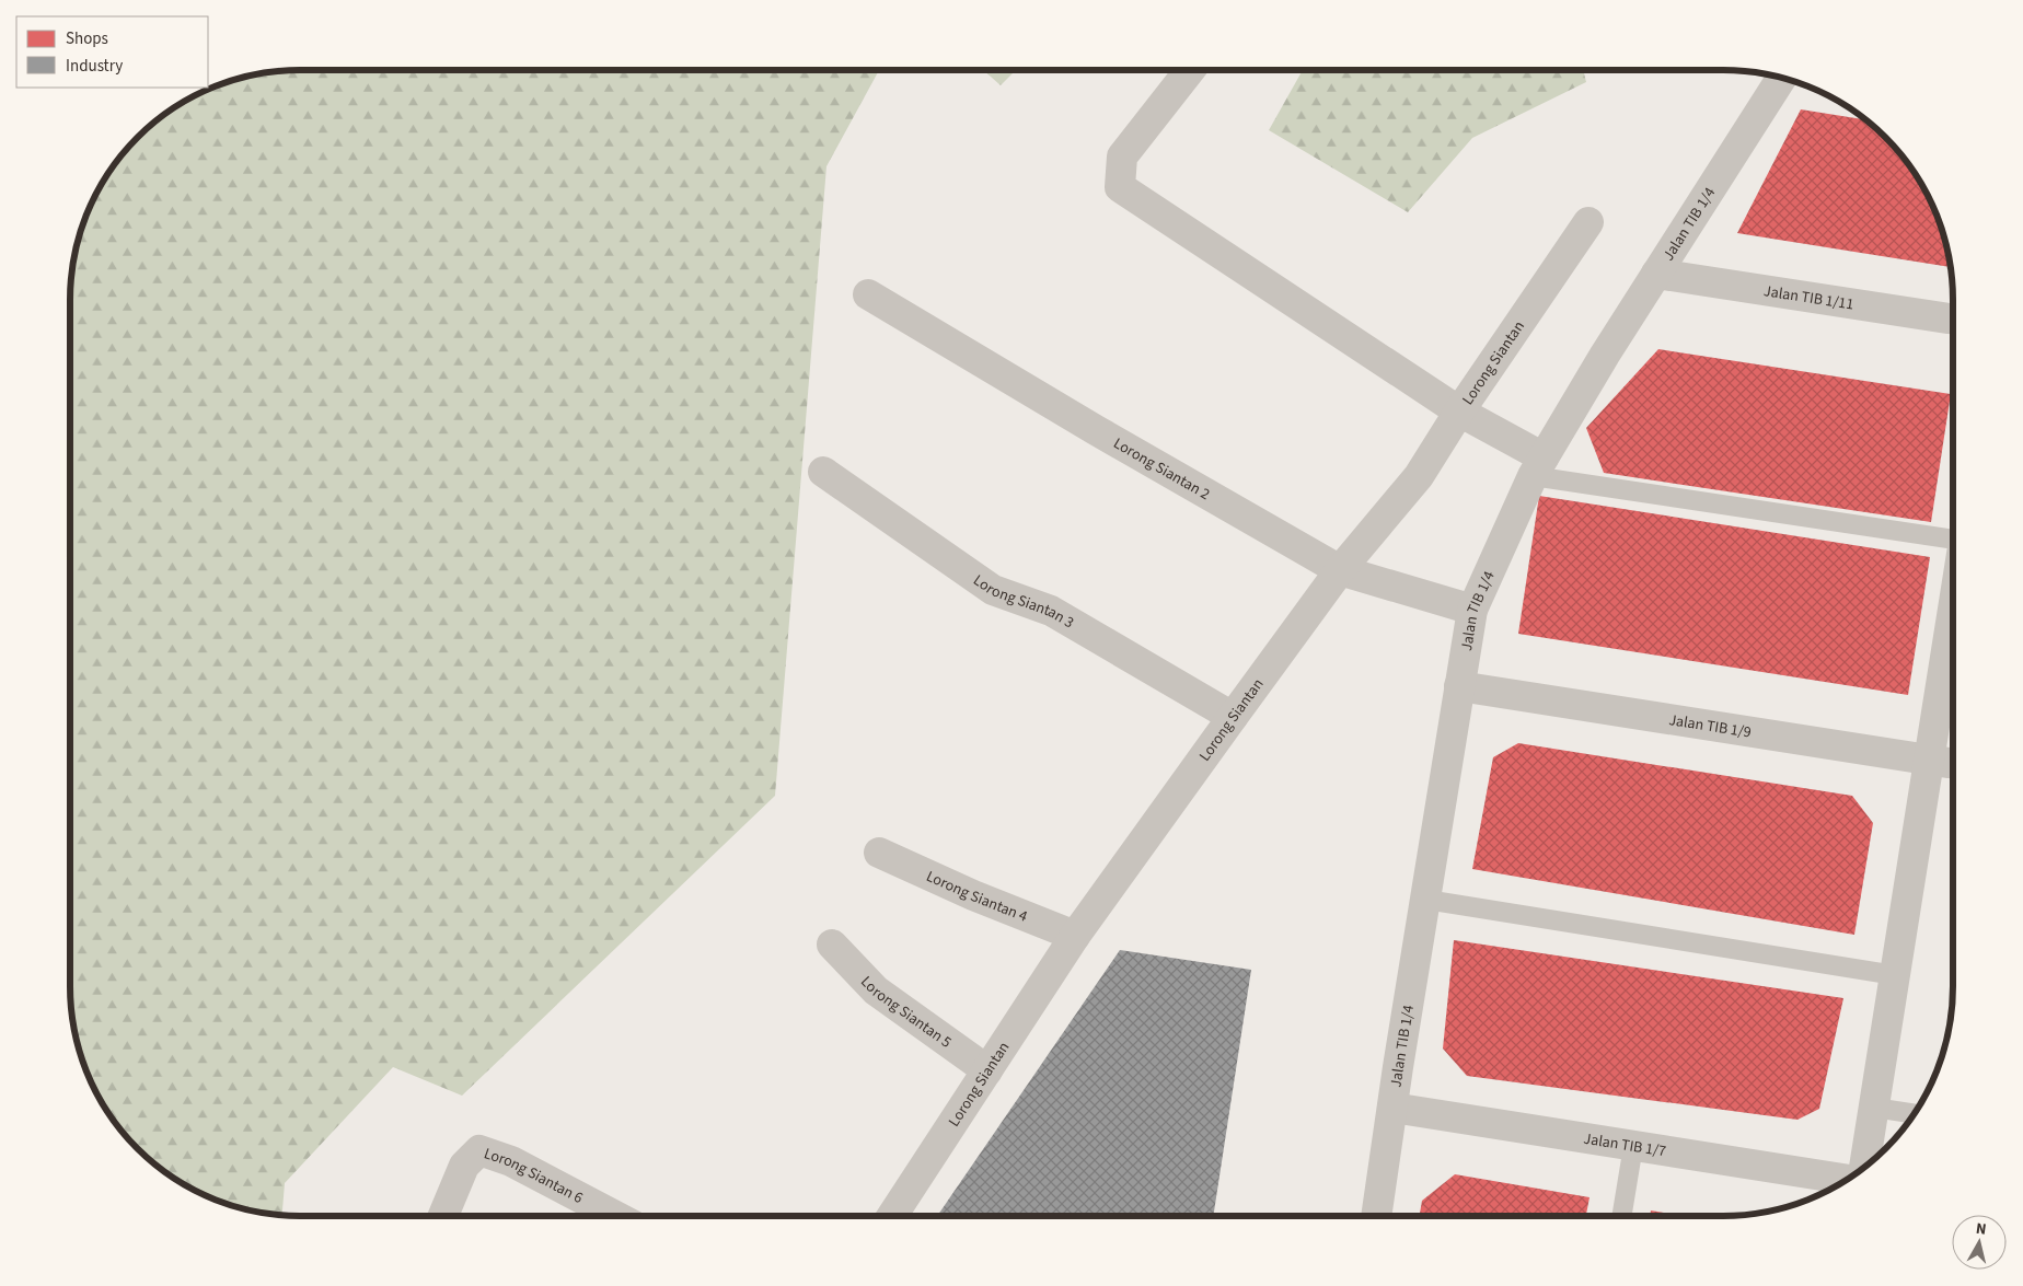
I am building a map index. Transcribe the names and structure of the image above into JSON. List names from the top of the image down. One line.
{"streets":{"street":["Jalan TIB 1/4","Jalan TIB 1/11","Lorong Siantan","Lorong Siantan 2","Lorong Siantan 3","Jalan TIB 1/9","Lorong Siantan 4","Lorong Siantan 5","Jalan TIB 1/7","Lorong Siantan 6"]},"crossings":[["Jalan TIB 1/4","Jalan TIB 1/11"],["Jalan TIB 1/4","Lorong Siantan 2"],["Jalan TIB 1/4","Jalan TIB 1/9"],["Jalan TIB 1/4","Jalan TIB 1/7"],["Lorong Siantan","Lorong Siantan 2"],["Lorong Siantan","Lorong Siantan 3"],["Lorong Siantan","Lorong Siantan 4"],["Lorong Siantan","Lorong Siantan 5"]],"legend":["Shops","Industry"],"north":"top"}
